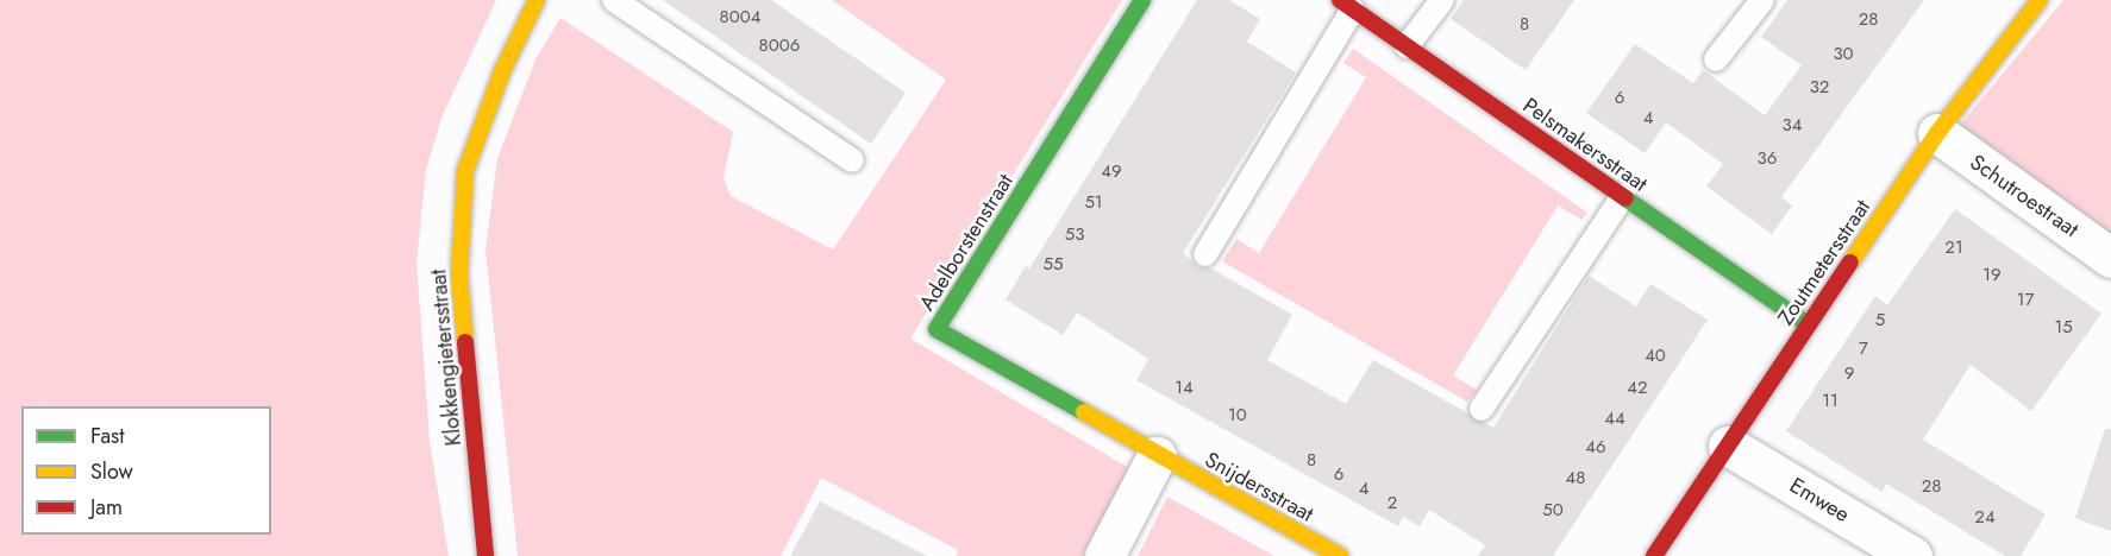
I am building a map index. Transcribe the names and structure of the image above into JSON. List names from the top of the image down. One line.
{"streets":{"street":["Pelsmakersstraat","Schutroestraat","Adelborstenstraat","Zoutmetersstraat","Klokkengietersstraat","Snijdersstraat","Emwee"]},"crossings":[["Pelsmakersstraat","Zoutmetersstraat"],["Schutroestraat","Zoutmetersstraat"],["Adelborstenstraat","Snijdersstraat"],["Zoutmetersstraat","Emwee"]],"house_numbers":["8004","28","8","8006","30","32","6","4","34","36","49","51","53","21","55","19","17","5","15","7","40","9","14","42","11","10","44","46","8","6","48","28","4","2","50","24"],"legend":["Fast","Slow","Jam"]}
